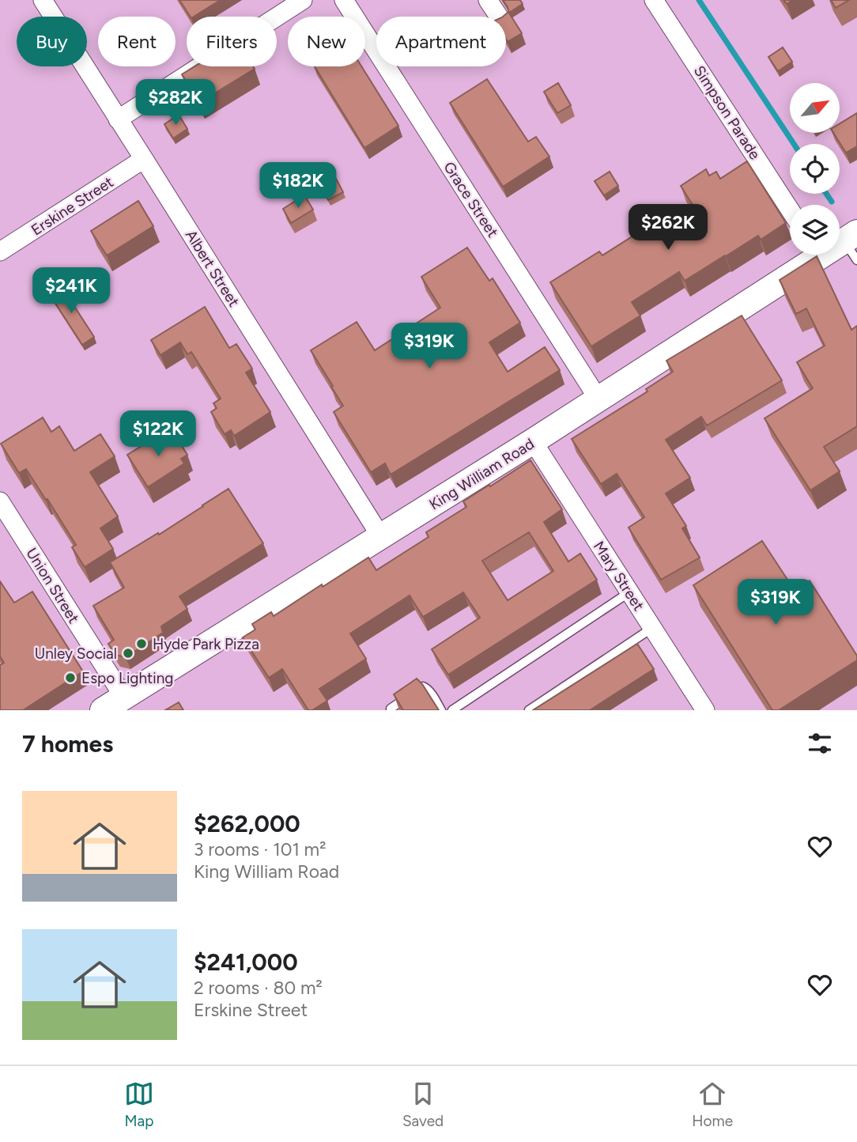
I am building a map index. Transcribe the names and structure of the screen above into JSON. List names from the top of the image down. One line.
{"streets":{"main road":["King William Road"],"street":["Simpson Parade","Grace Street","Erskine Street","Albert Street","Mary Street","Union Street"]},"crossings":[["Grace Street","King William Road"],["Erskine Street","Albert Street"],["Albert Street","King William Road"],["King William Road","Mary Street"],["King William Road","Union Street"]],"places":["Hyde Park Pizza","Unley Social","Espo Lighting"],"north":"top right","page":{"chip":["Buy","Rent","Filters","New","Apartment"],"price":["$282K","$182K","$262K","$241K","$319K","$122K","$319K"],"heading":"7 homes","list":[{"name":"$262,000","note":"3 rooms · 101 m² · King William Road"},{"name":"$241,000","note":"2 rooms · 80 m² · Erskine Street"}],"tabs":["Map","Saved","Home"]}}
